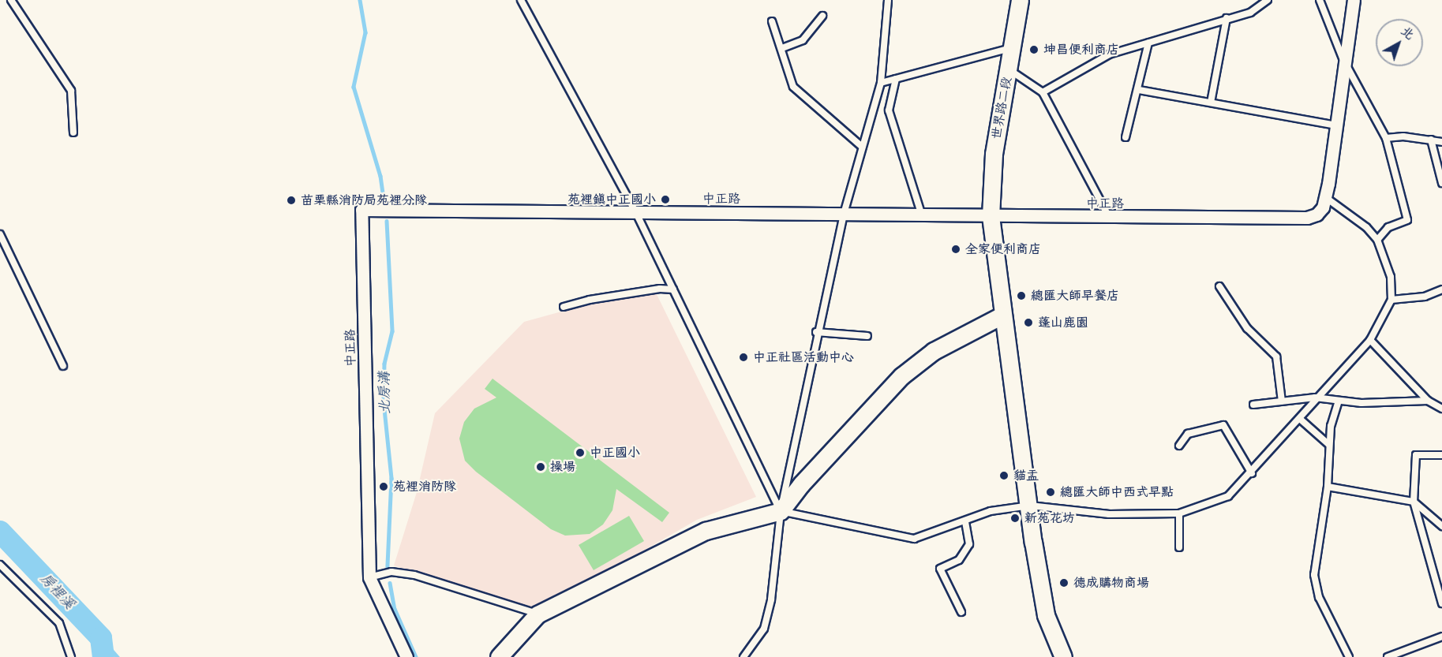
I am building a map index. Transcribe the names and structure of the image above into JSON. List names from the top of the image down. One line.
{"streets":{"main road":["世界路二段"],"street":["中正路"]},"crossings":[["世界路二段","中正路"]],"water":["北房溝","房裡溪"],"places":["坤昌便利商店","苑裡鎮中正國小","苗栗縣消防局苑裡分隊","全家便利商店","總匯大師早餐店","蓬山鹿園","中正社區活動中心","中正國小","操場","貓盂","苑裡消防隊","總匯大師中西式早點","新苑花坊","德成購物商場"],"north":"top right"}
